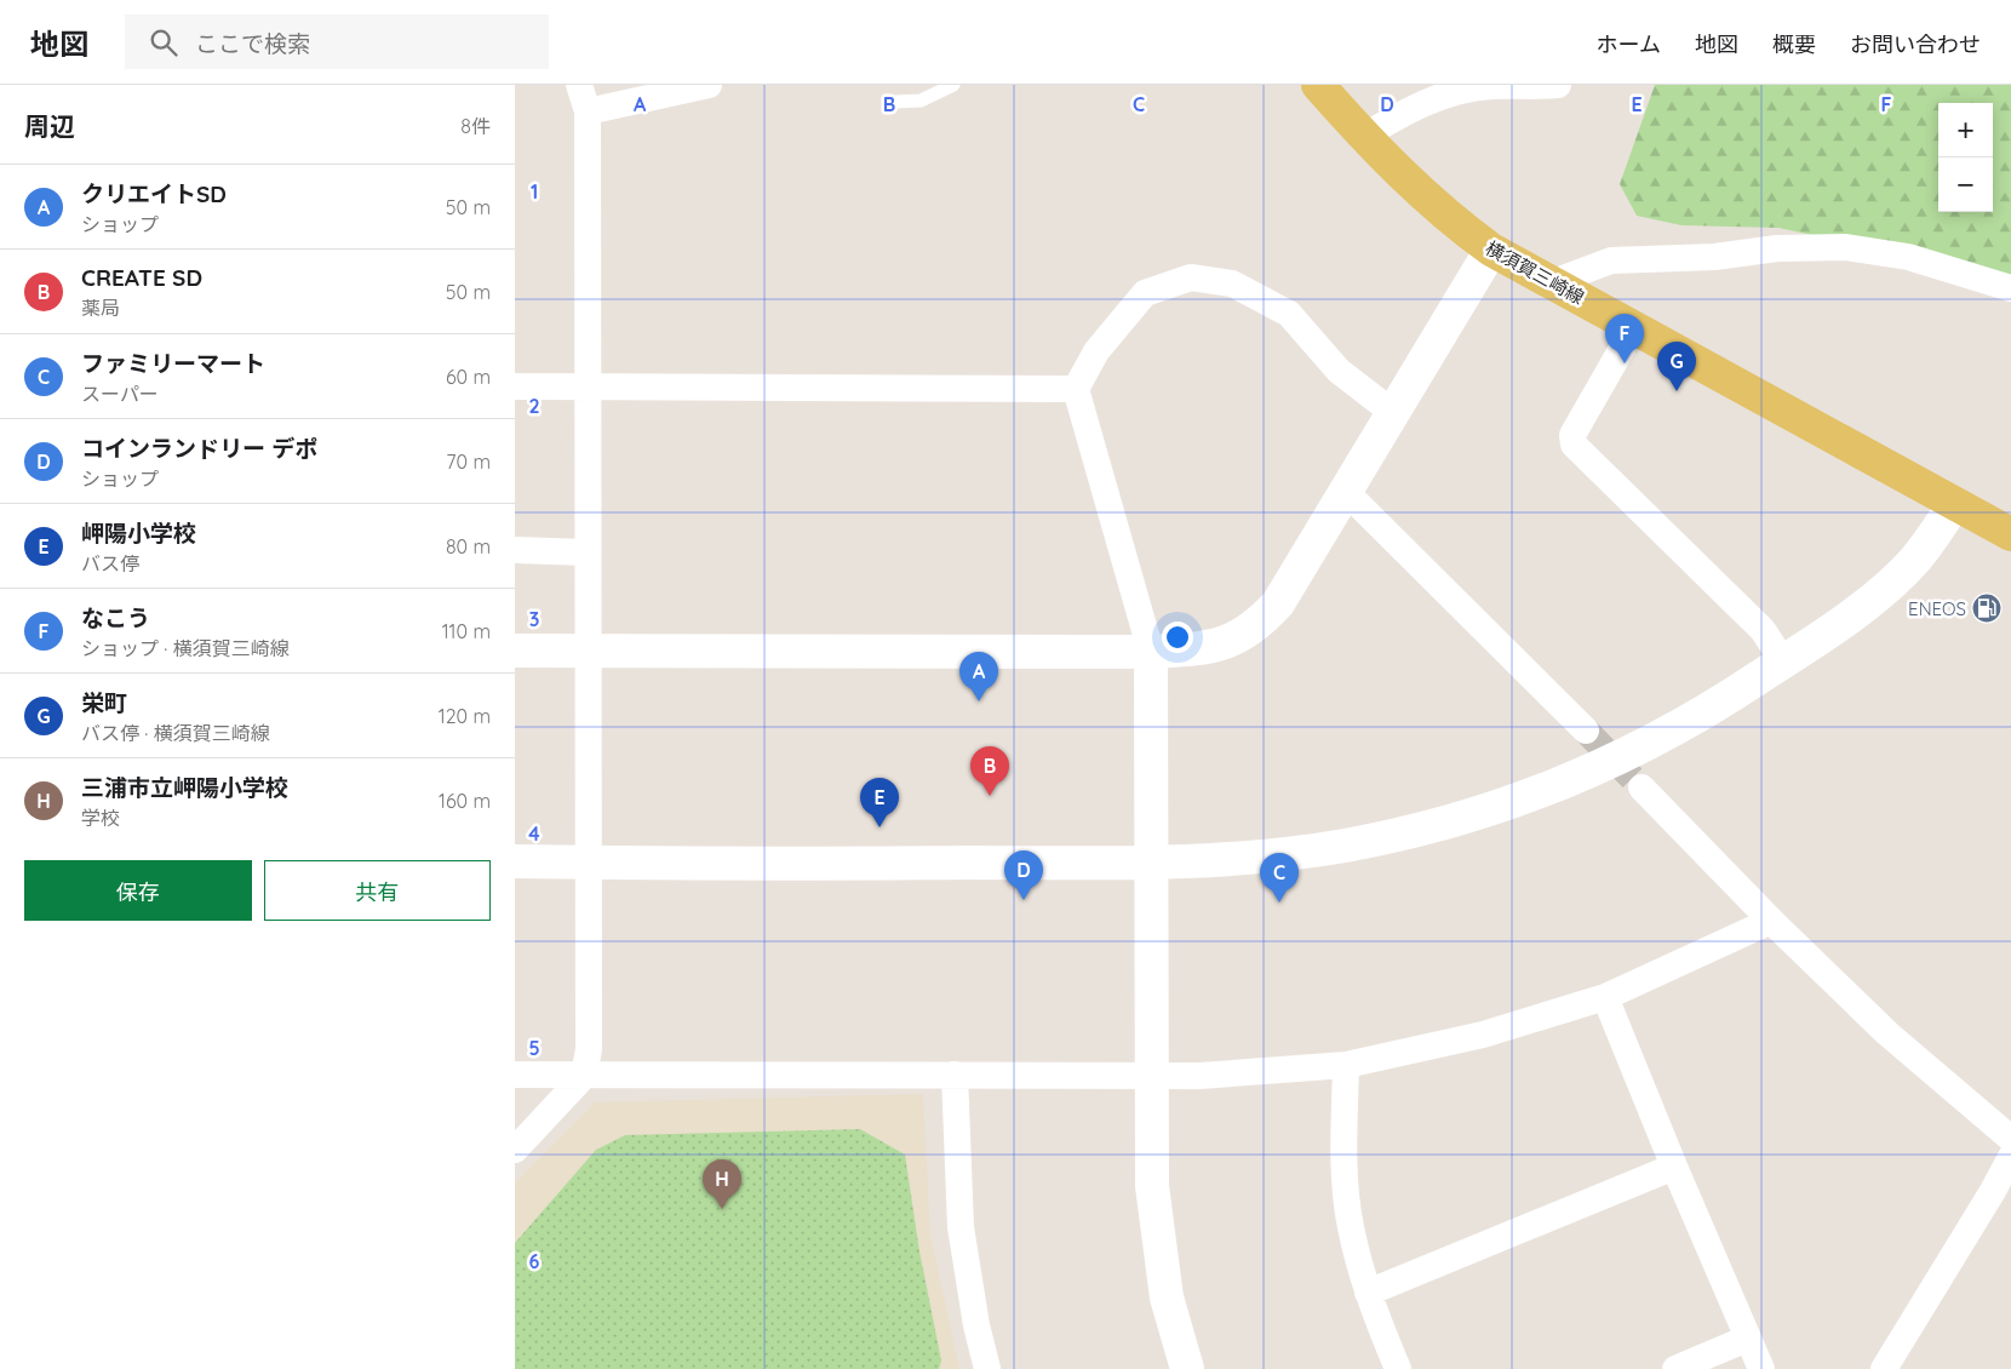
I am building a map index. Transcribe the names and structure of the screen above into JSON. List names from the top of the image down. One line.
{"streets":{"main road":["横須賀三崎線"]},"places":{"fuel station":["ENEOS"]},"page":{"header":"地図","search":"ここで検索","nav":["ホーム","地図","概要","お問い合わせ"],"heading":["周辺","8件"],"map_buttons":["+","−"],"list":[{"mark":"A","name":"クリエイトSD","note":"ショップ","value":"50 m"},{"mark":"B","name":"CREATE SD","note":"薬局","value":"50 m"},{"mark":"C","name":"ファミリーマート","note":"スーパー","value":"60 m"},{"mark":"D","name":"コインランドリー デポ","note":"ショップ","value":"70 m"},{"mark":"E","name":"岬陽小学校","note":"バス停","value":"80 m"},{"mark":"F","name":"なこう","note":"ショップ · 横須賀三崎線","value":"110 m"},{"mark":"G","name":"栄町","note":"バス停 · 横須賀三崎線","value":"120 m"},{"mark":"H","name":"三浦市立岬陽小学校","note":"学校","value":"160 m"}],"pins":["F","G","A","B","E","D","C","H"],"buttons":["保存","共有"]},"grid":{"columns":["A","B","C","D","E","F"],"rows":["1","2","3","4","5","6"]}}
